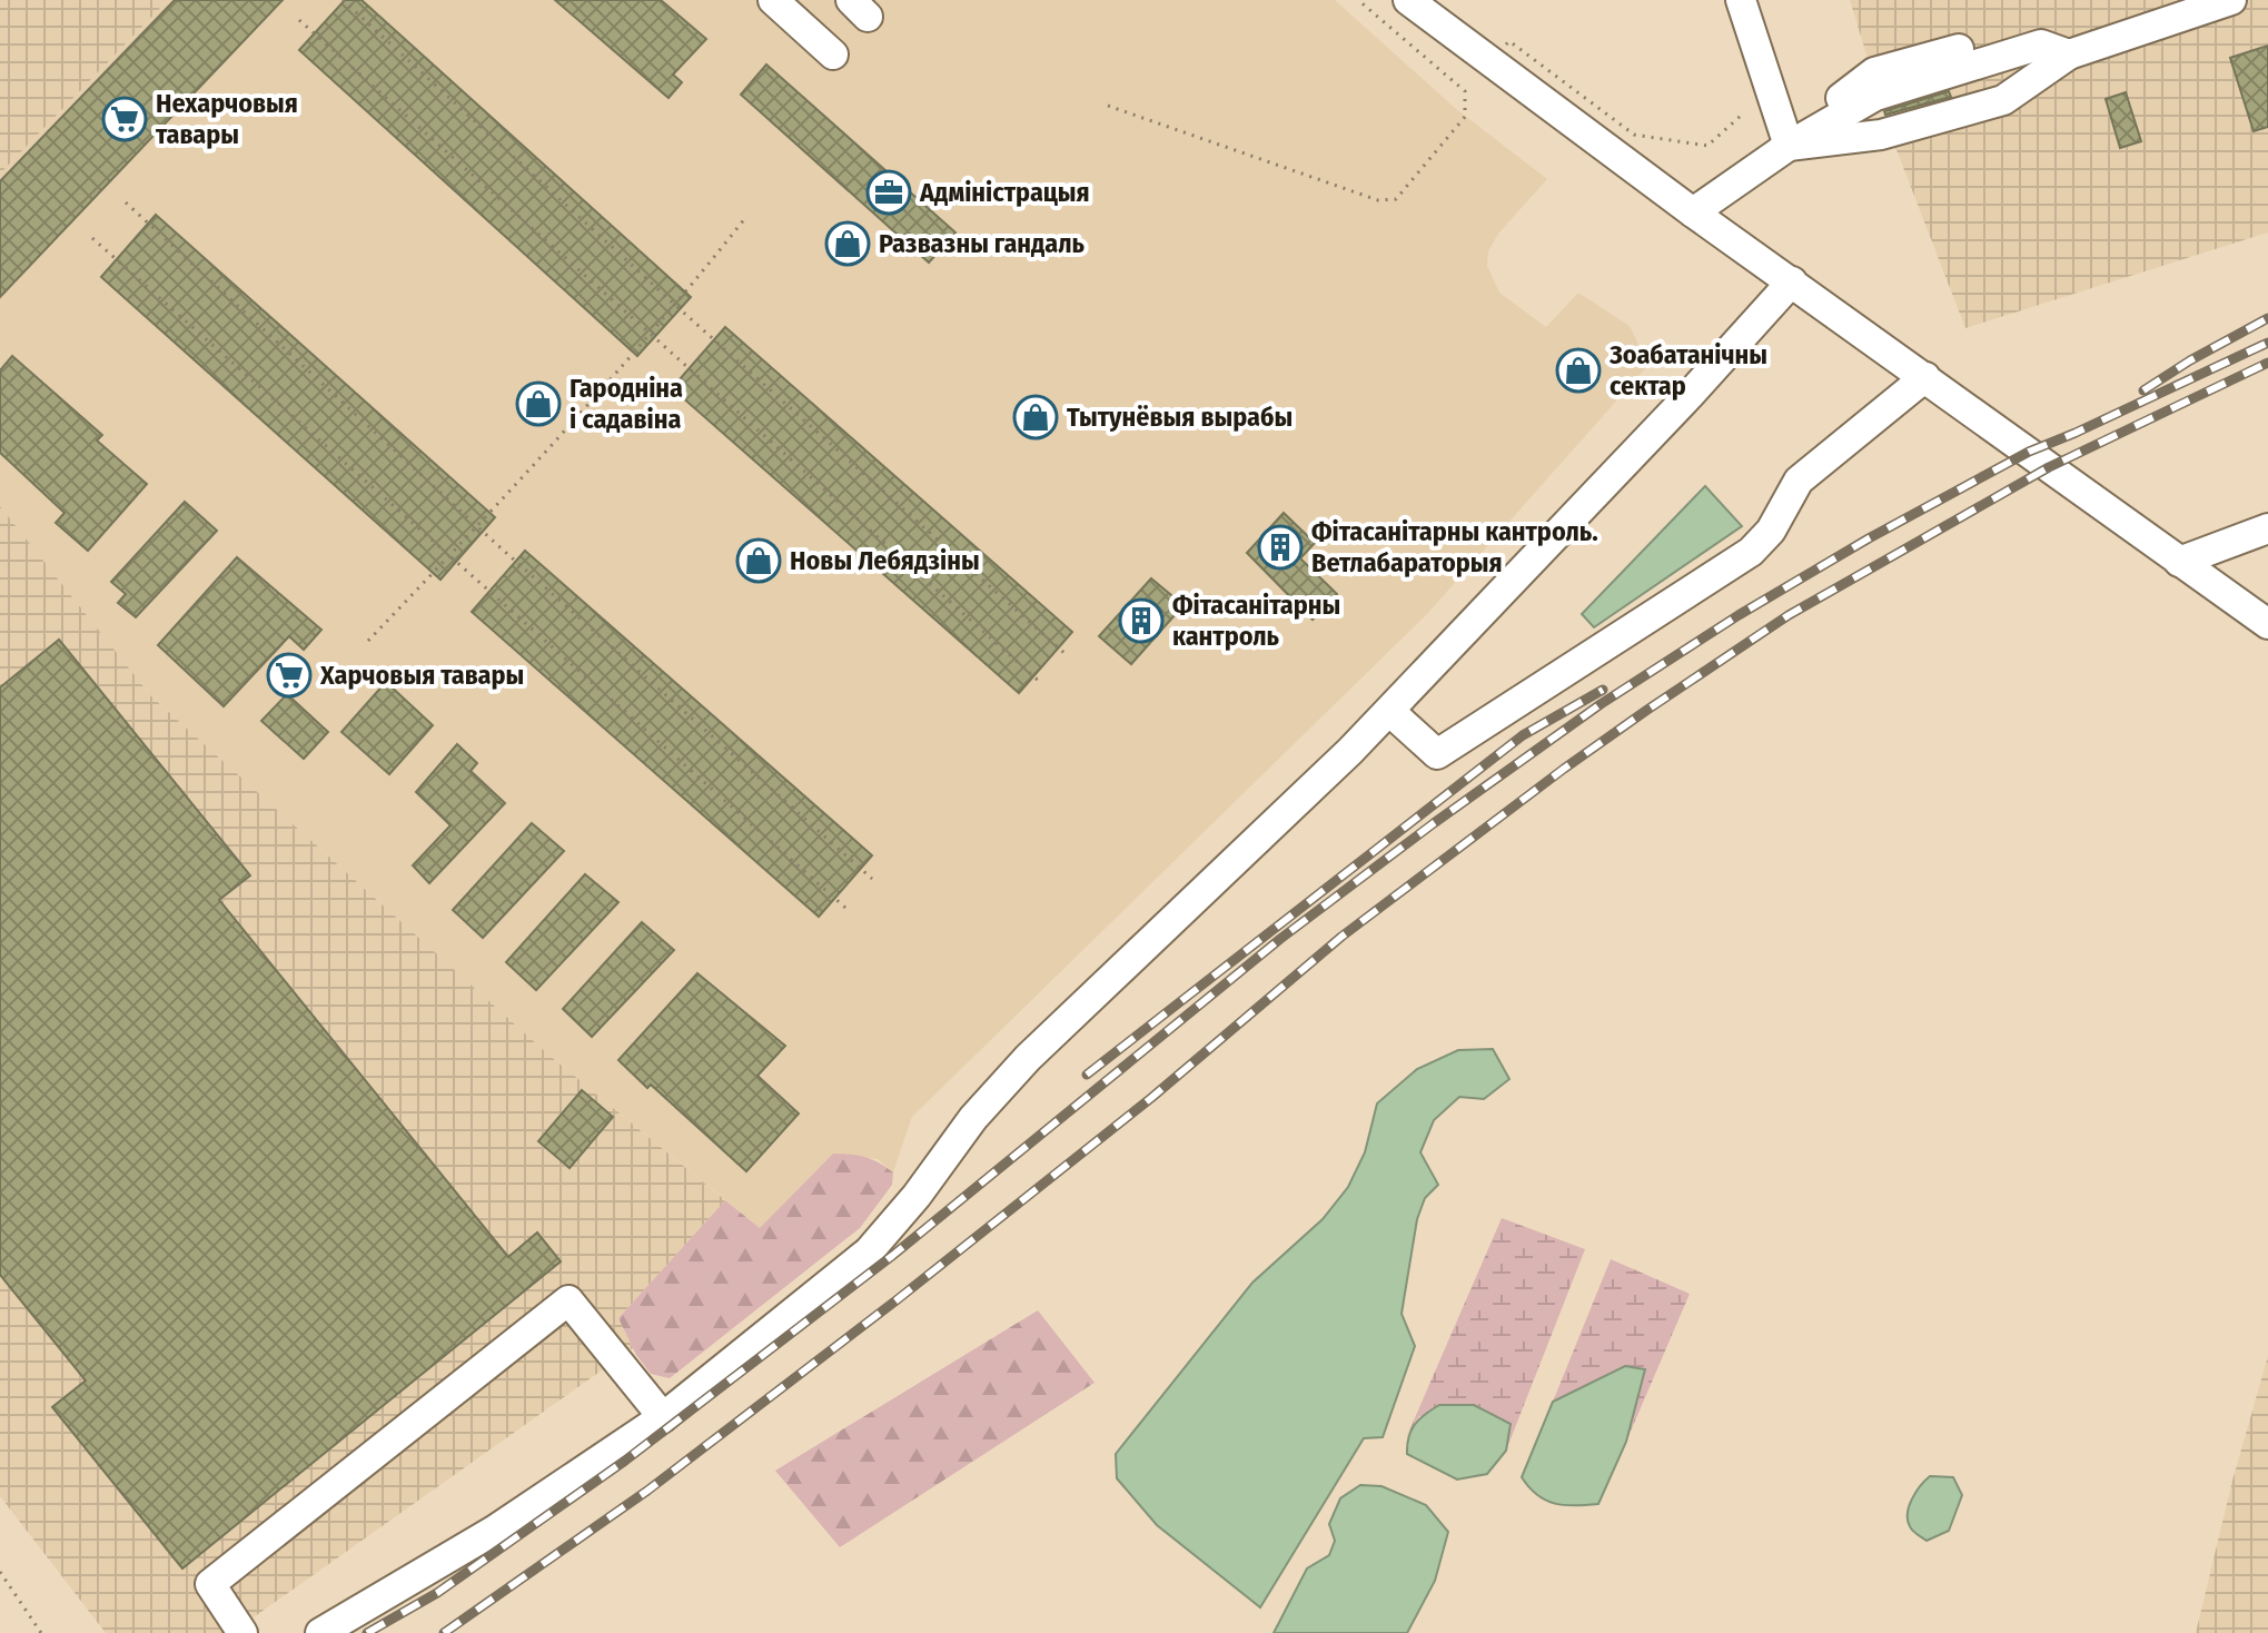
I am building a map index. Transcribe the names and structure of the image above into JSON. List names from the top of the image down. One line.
{"places":{"supermarket":["Нехарчовыя тавары","Харчовыя тавары"],"office":["Адміністрацыя"],"shop":["Развазны гандаль","Зоабатанічны сектар","Гародніна і садавіна","Тытунёвыя вырабы","Новы Лебядзіны"],"building":["Фітасанітарны кантроль. Ветлабараторыя","Фітасанітарны кантроль"]}}
